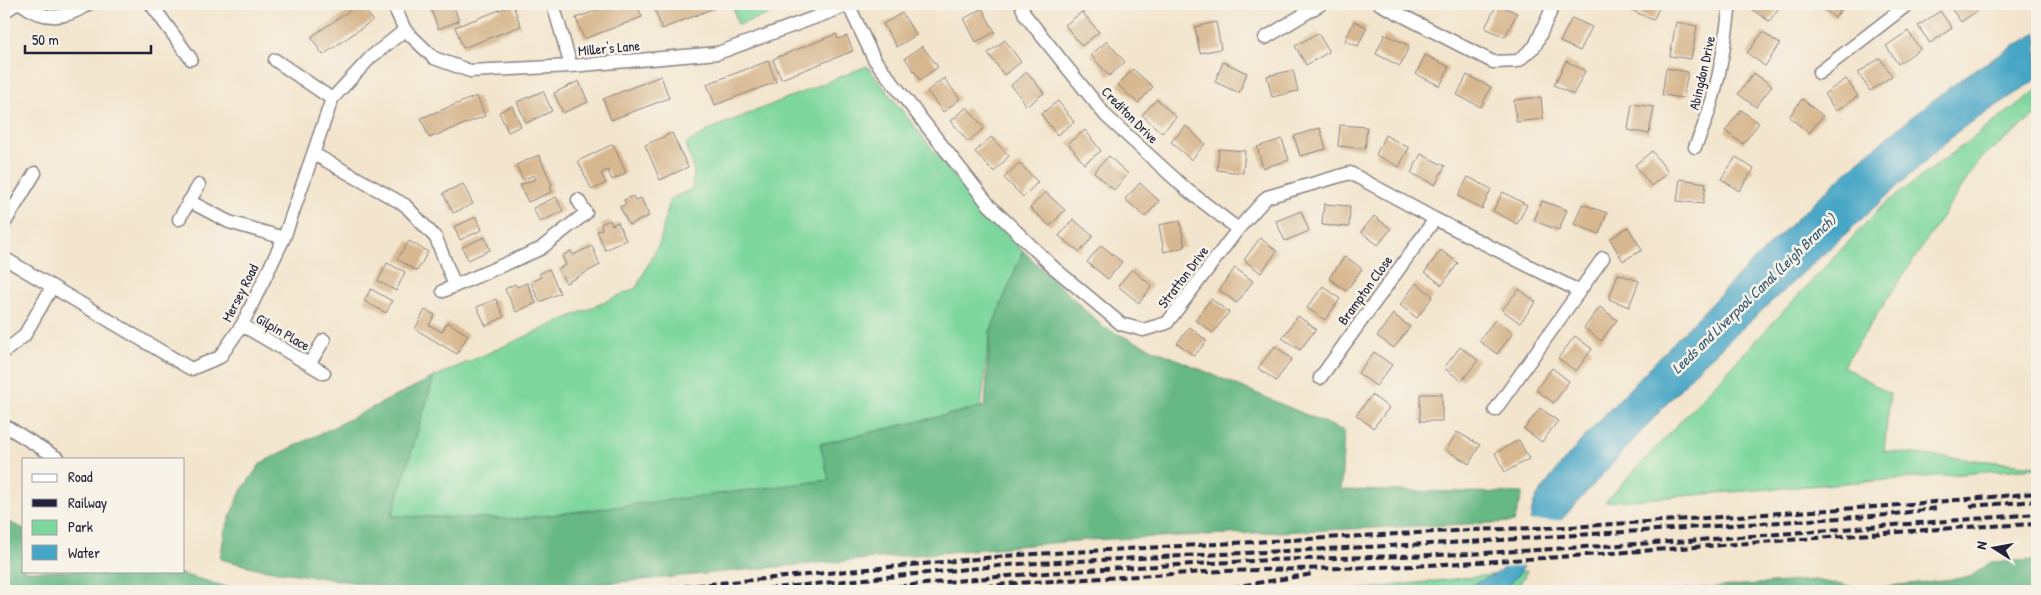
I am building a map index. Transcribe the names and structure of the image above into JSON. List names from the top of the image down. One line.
{"streets":{"street":["Miller's Lane","Abingdon Drive","Crediton Drive","Stratton Drive","Brampton Close","Mersey Road","Gilpin Place"]},"crossings":[["Miller's Lane","Stratton Drive"],["Miller's Lane","Mersey Road"],["Crediton Drive","Stratton Drive"],["Stratton Drive","Brampton Close"],["Mersey Road","Gilpin Place"]],"water":["Leeds and Liverpool Canal (Leigh Branch)"],"legend":["Road","Railway","Park","Water"],"scale_bar":"50 m","north":"left"}
